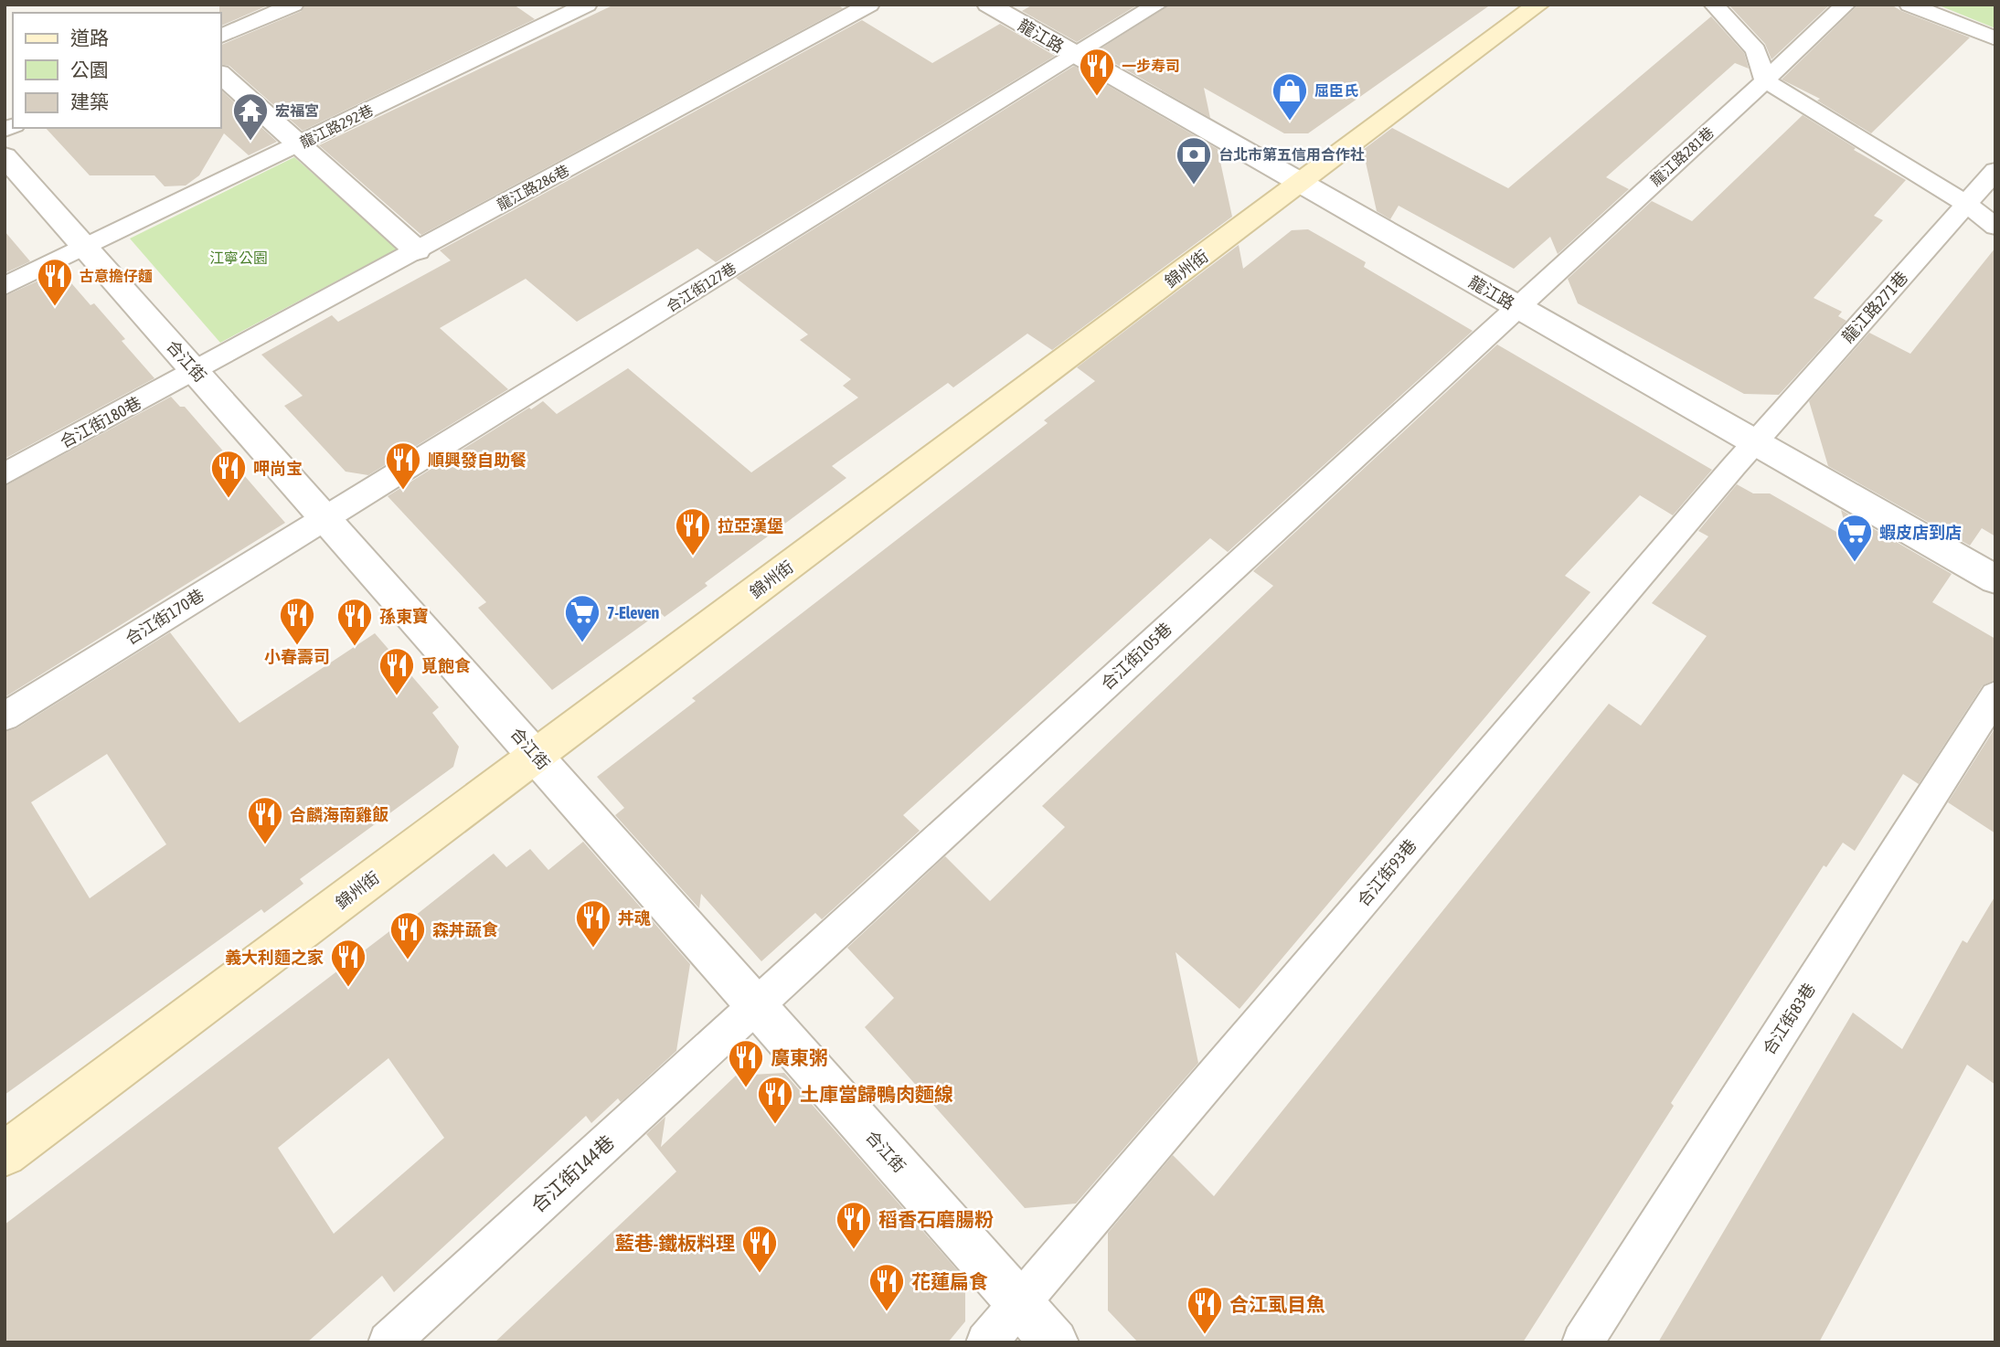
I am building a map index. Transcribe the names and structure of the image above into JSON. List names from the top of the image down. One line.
{"streets":{"street":["龍江路","錦州街","合江街"],"lane":["龍江路292巷","龍江路281巷","龍江路286巷","合江街127巷","龍江路271巷","合江街180巷","合江街170巷","合江街105巷","合江街93巷","合江街83巷","合江街144巷"]},"crossings":[["龍江路","龍江路281巷"],["龍江路","錦州街"],["龍江路","合江街127巷"],["龍江路","龍江路271巷"],["龍江路","合江街105巷"],["龍江路","合江街93巷"],["龍江路292巷","合江街"],["龍江路281巷","合江街105巷"],["龍江路286巷","合江街"],["龍江路286巷","合江街180巷"],["錦州街","合江街"],["合江街127巷","合江街"],["合江街127巷","合江街170巷"],["龍江路271巷","合江街93巷"],["合江街","合江街180巷"],["合江街","合江街170巷"],["合江街","合江街105巷"],["合江街","合江街93巷"],["合江街","合江街144巷"],["合江街105巷","合江街144巷"]],"parks":["江寧公園"],"places":{"restaurant":["一步寿司","古意擔仔麵","順興發自助餐","呷尚宝","拉亞漢堡","小春壽司","孫東寶","覓飽食","合麟海南雞飯","丼魂","森丼蔬食","義大利麵之家","廣東粥","土庫當歸鴨肉麵線","稻香石磨腸粉","藍巷-鐵板料理","花蓮扁食","合江虱目魚"],"shop":["屈臣氏"],"temple":["宏福宮"],"bank":["台北市第五信用合作社"],"supermarket":["蝦皮店到店","7-Eleven"]},"legend":["道路","公園","建築"]}
